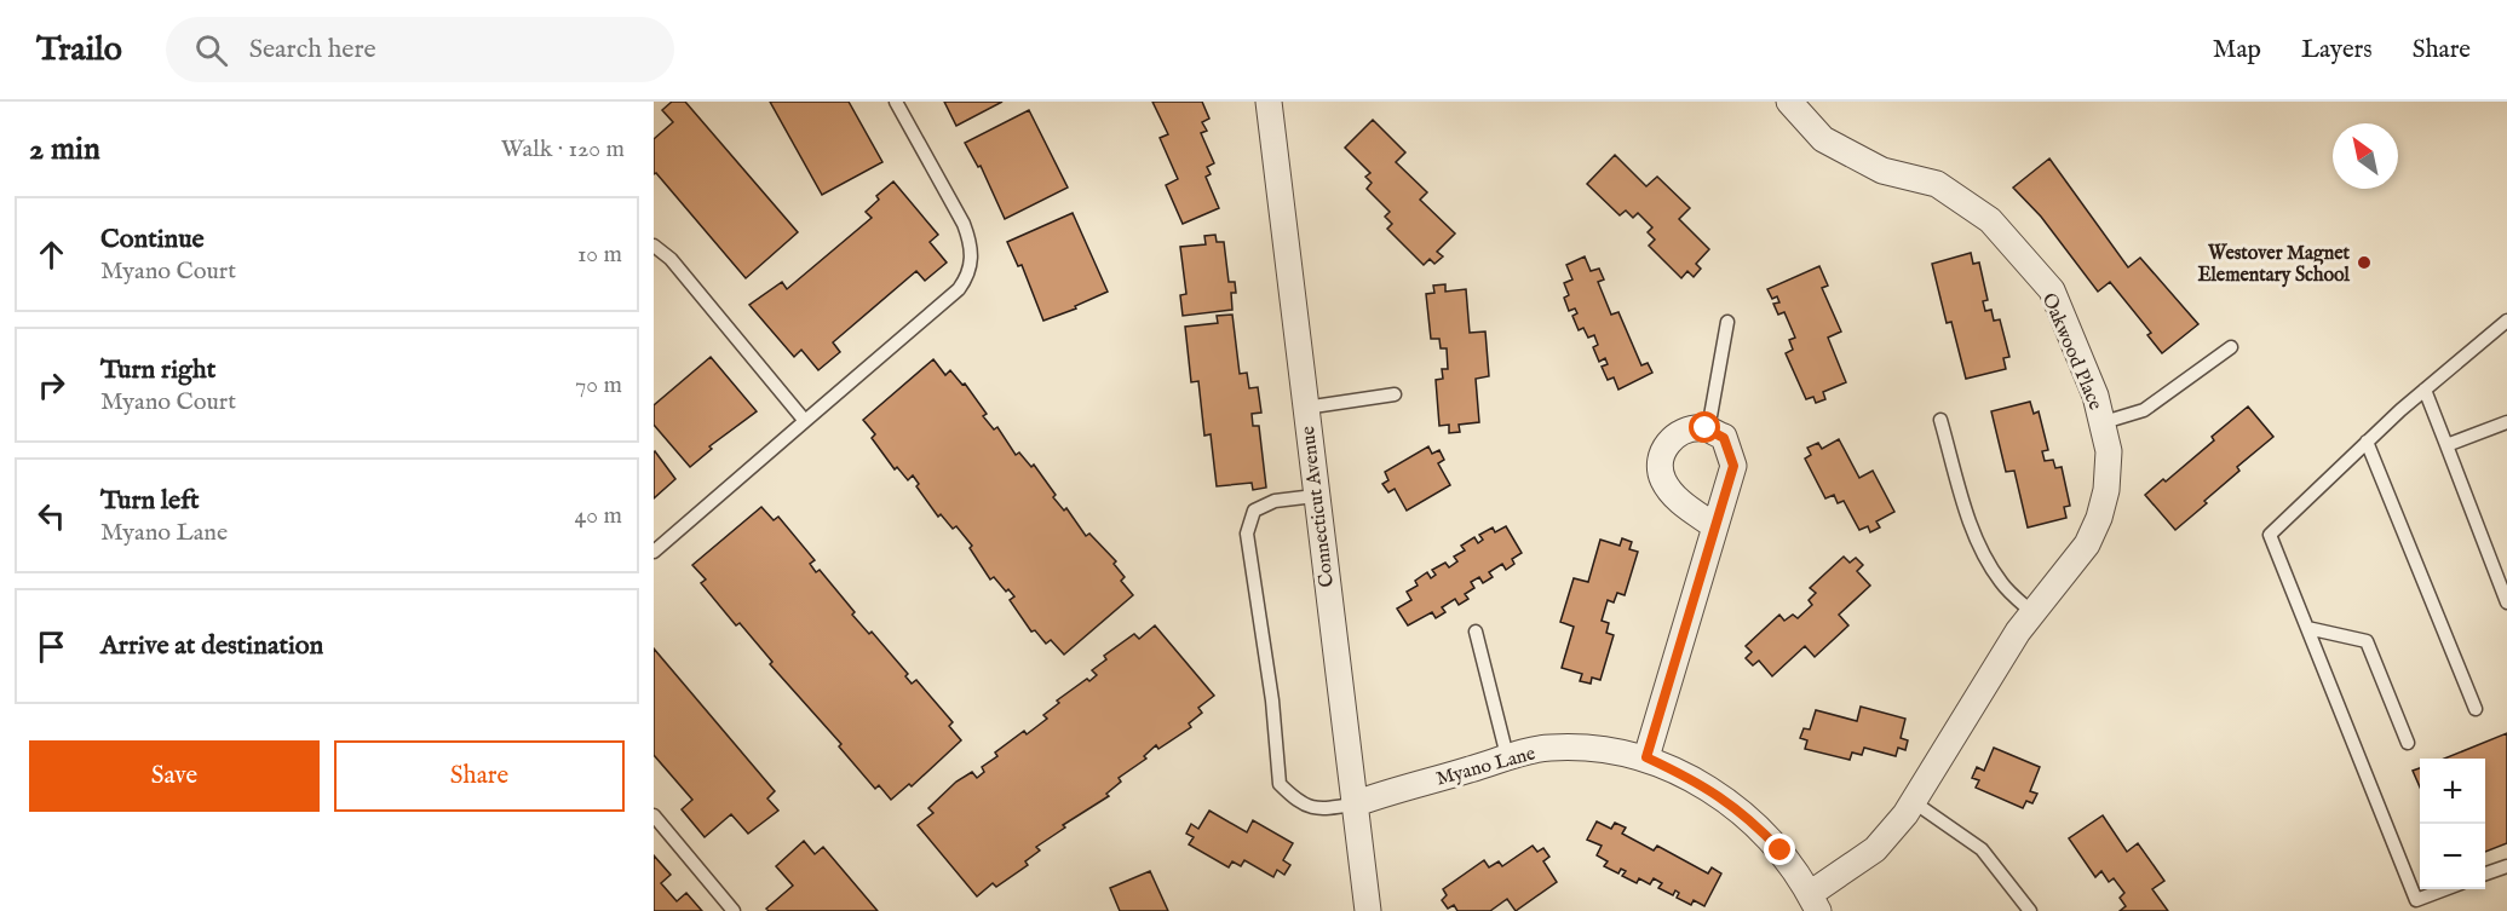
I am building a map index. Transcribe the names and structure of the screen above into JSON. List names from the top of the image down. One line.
{"streets":{"street":["Oakwood Place","Connecticut Avenue","Myano Lane"]},"crossings":[["Oakwood Place","Myano Lane"],["Connecticut Avenue","Myano Lane"]],"places":["Westover Magnet Elementary School"],"north":"top left","page":{"header":"Trailo","search":"Search here","nav":["Map","Layers","Share"],"heading":["2 min","Walk · 120 m"],"list":[["Continue","Myano Court","10 m"],["Turn right","Myano Court","70 m"],["Turn left","Myano Lane","40 m"],"Arrive at destination"],"buttons":["Save","Share"],"map_buttons":["+","−"]}}
